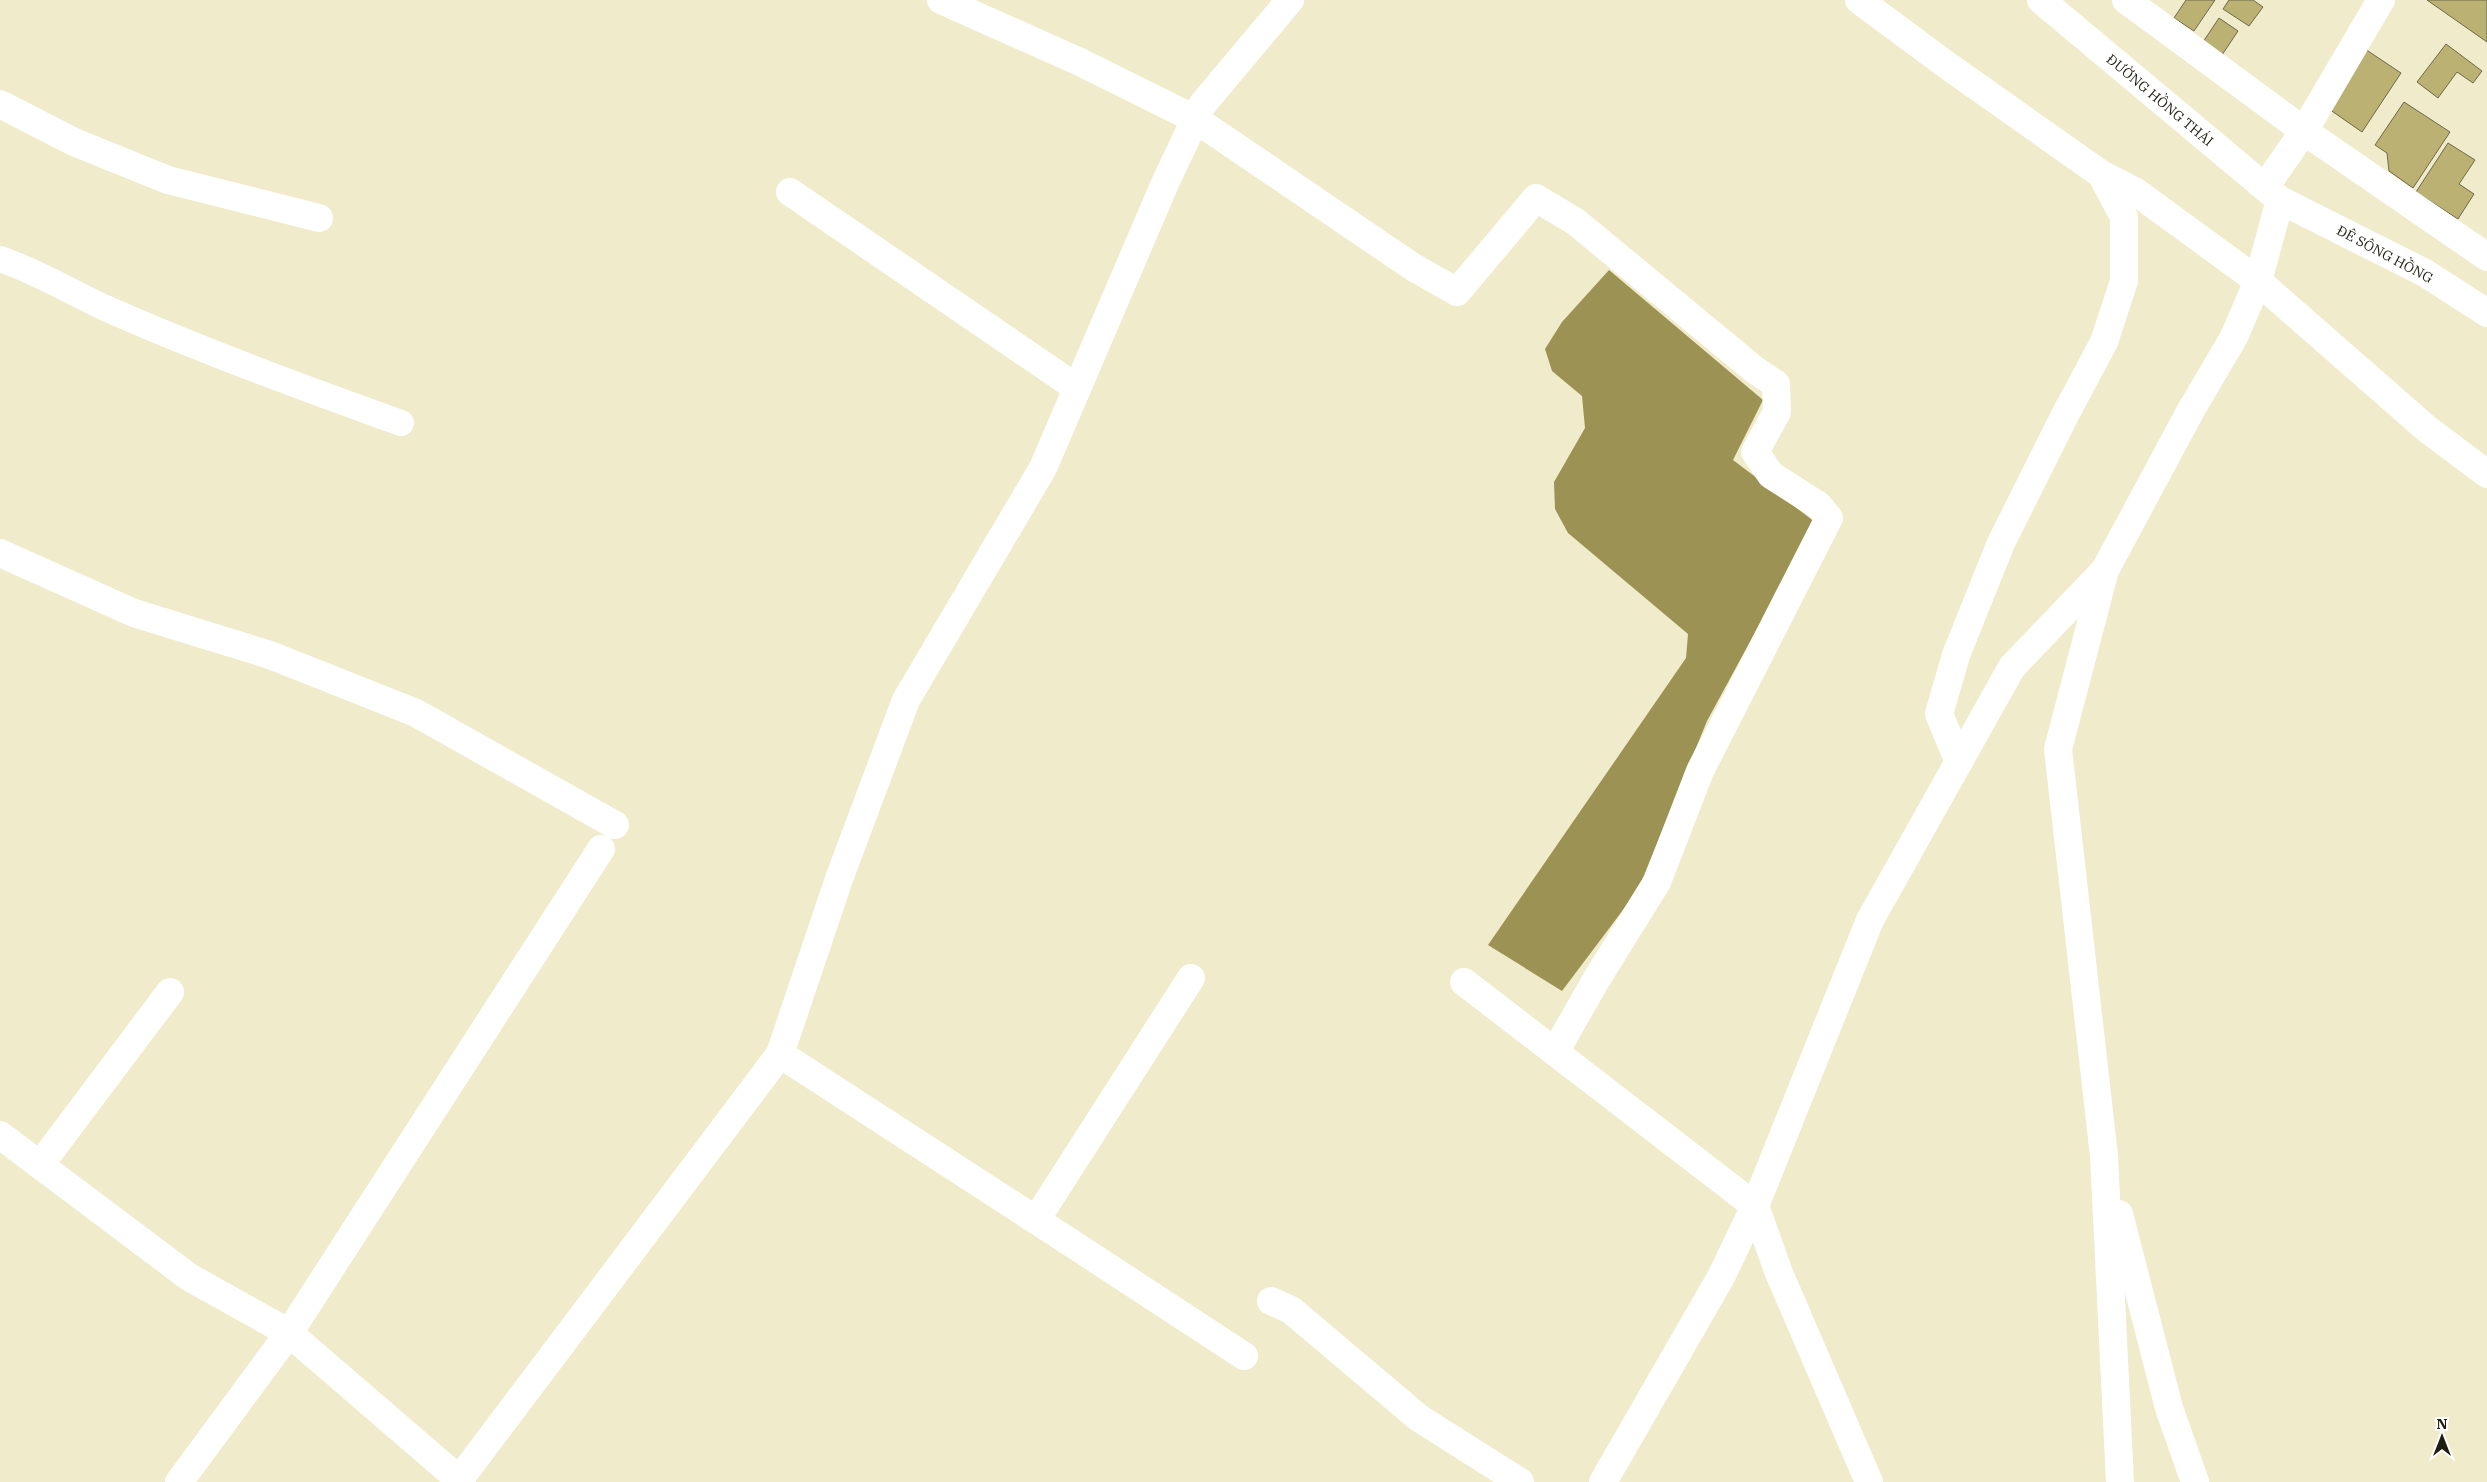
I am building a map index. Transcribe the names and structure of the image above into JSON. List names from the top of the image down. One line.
{"streets":{"street":["ĐƯỜNG HỒNG THÁI","ĐÊ SÔNG HỒNG"]},"crossings":[["ĐƯỜNG HỒNG THÁI","ĐÊ SÔNG HỒNG"]],"north":"top"}
